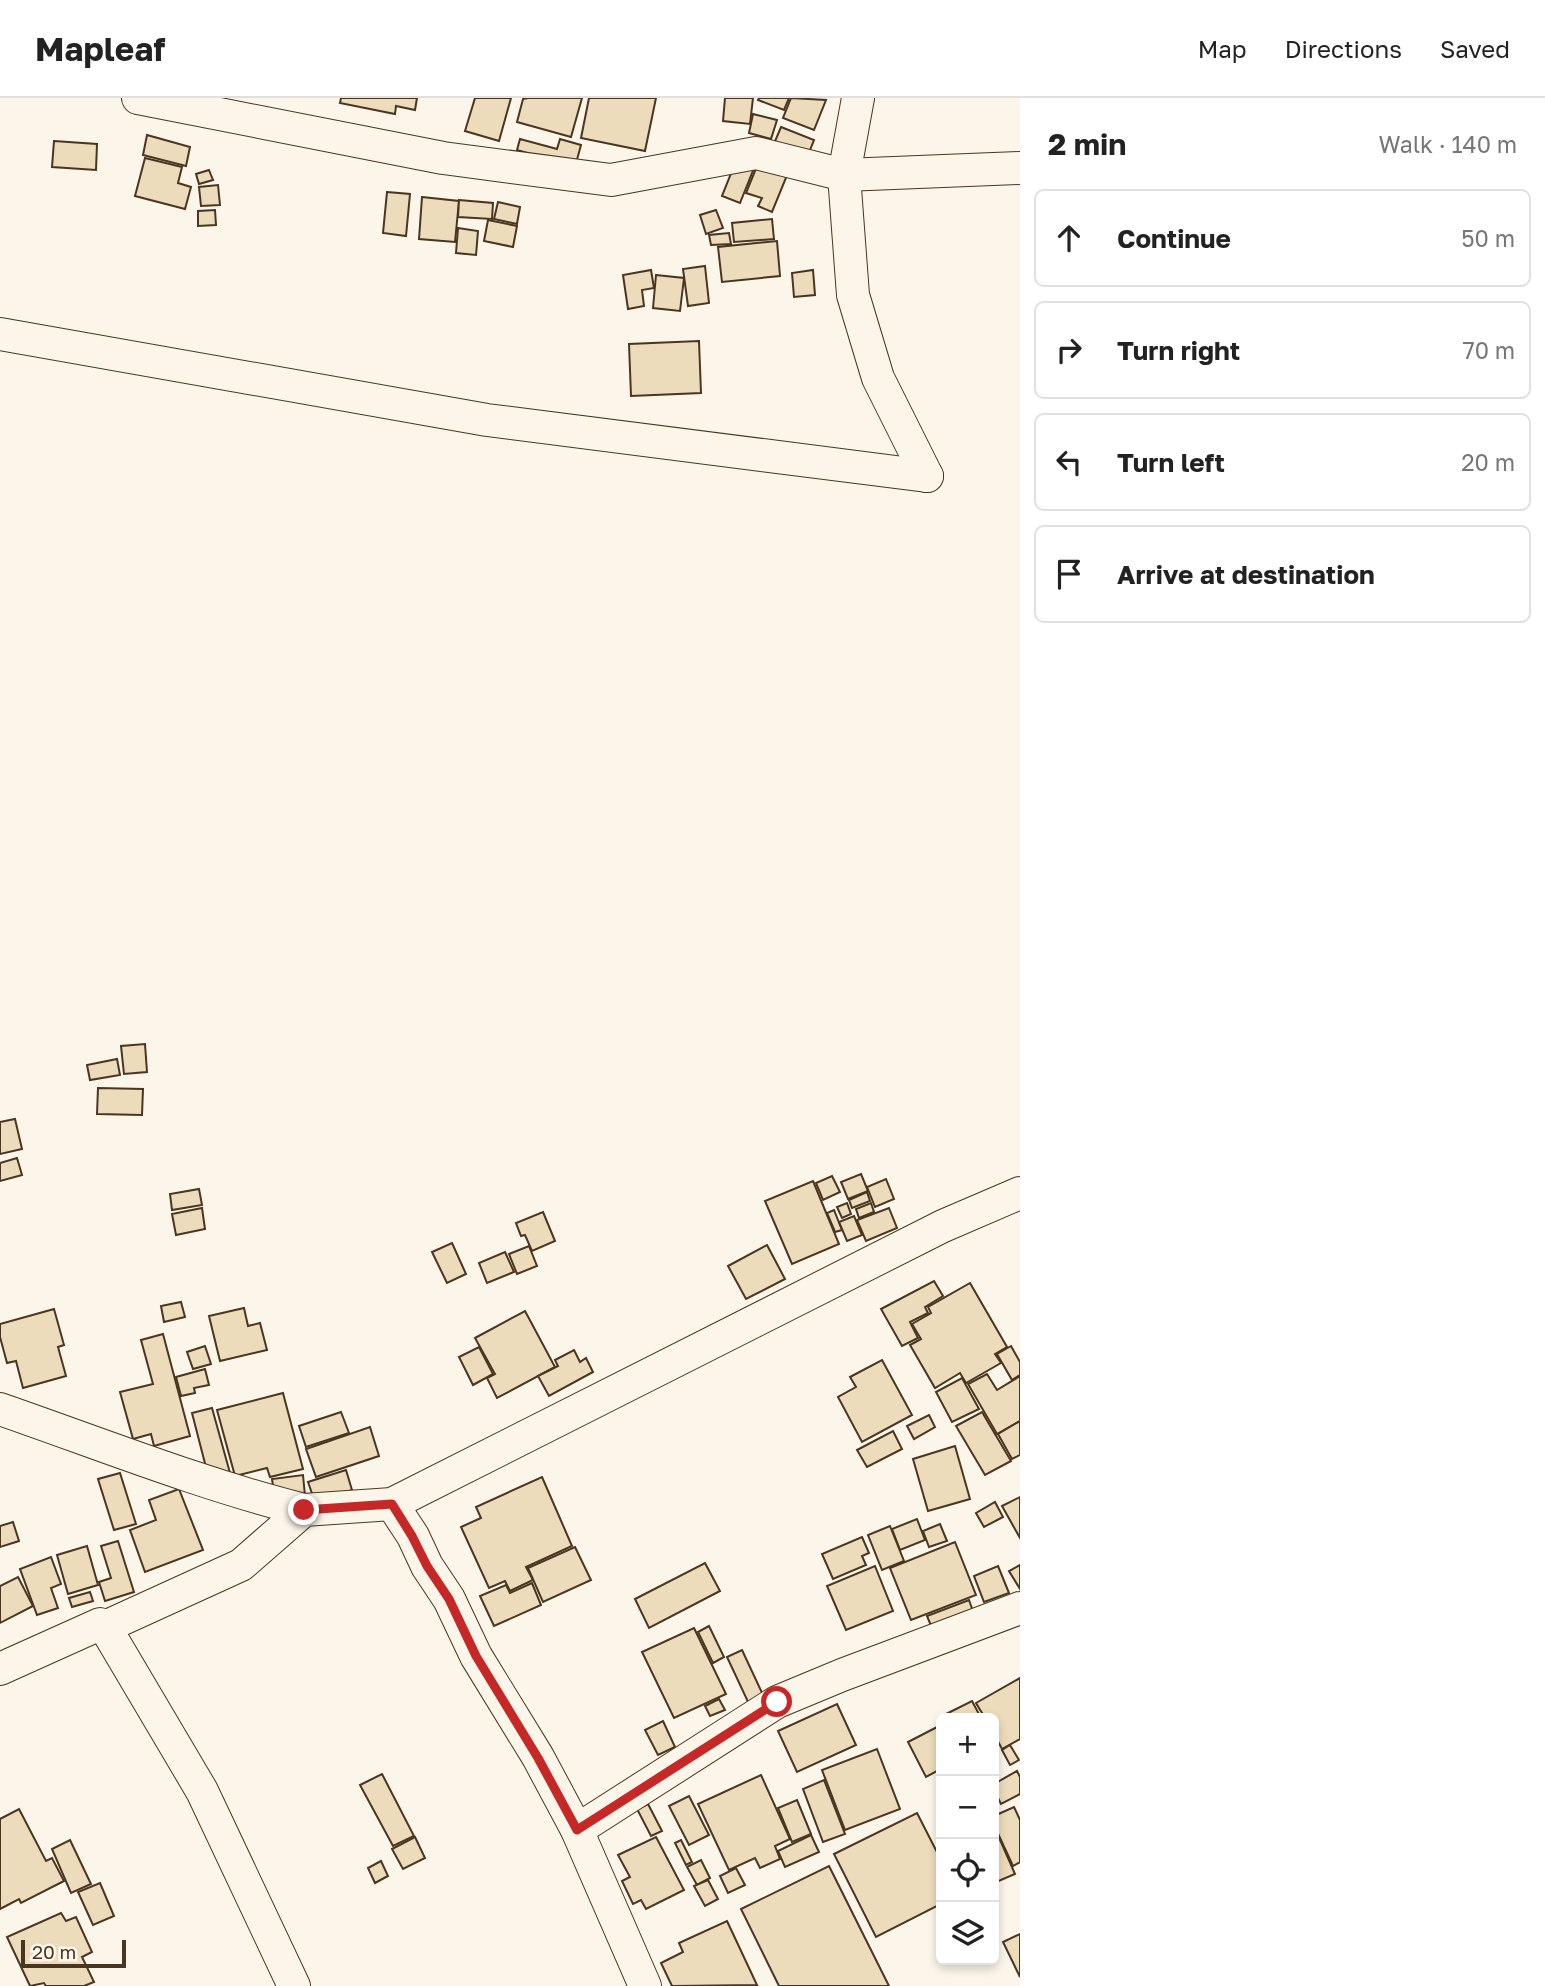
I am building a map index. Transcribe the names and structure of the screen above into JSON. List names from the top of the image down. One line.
{"scale_bar":"20 m","page":{"header":"Mapleaf","nav":["Map","Directions","Saved"],"heading":["2 min","Walk · 140 m"],"list":[["Continue","50 m"],["Turn right","70 m"],["Turn left","20 m"],"Arrive at destination"],"map_buttons":["+","−"],"scale":"20 m"}}
